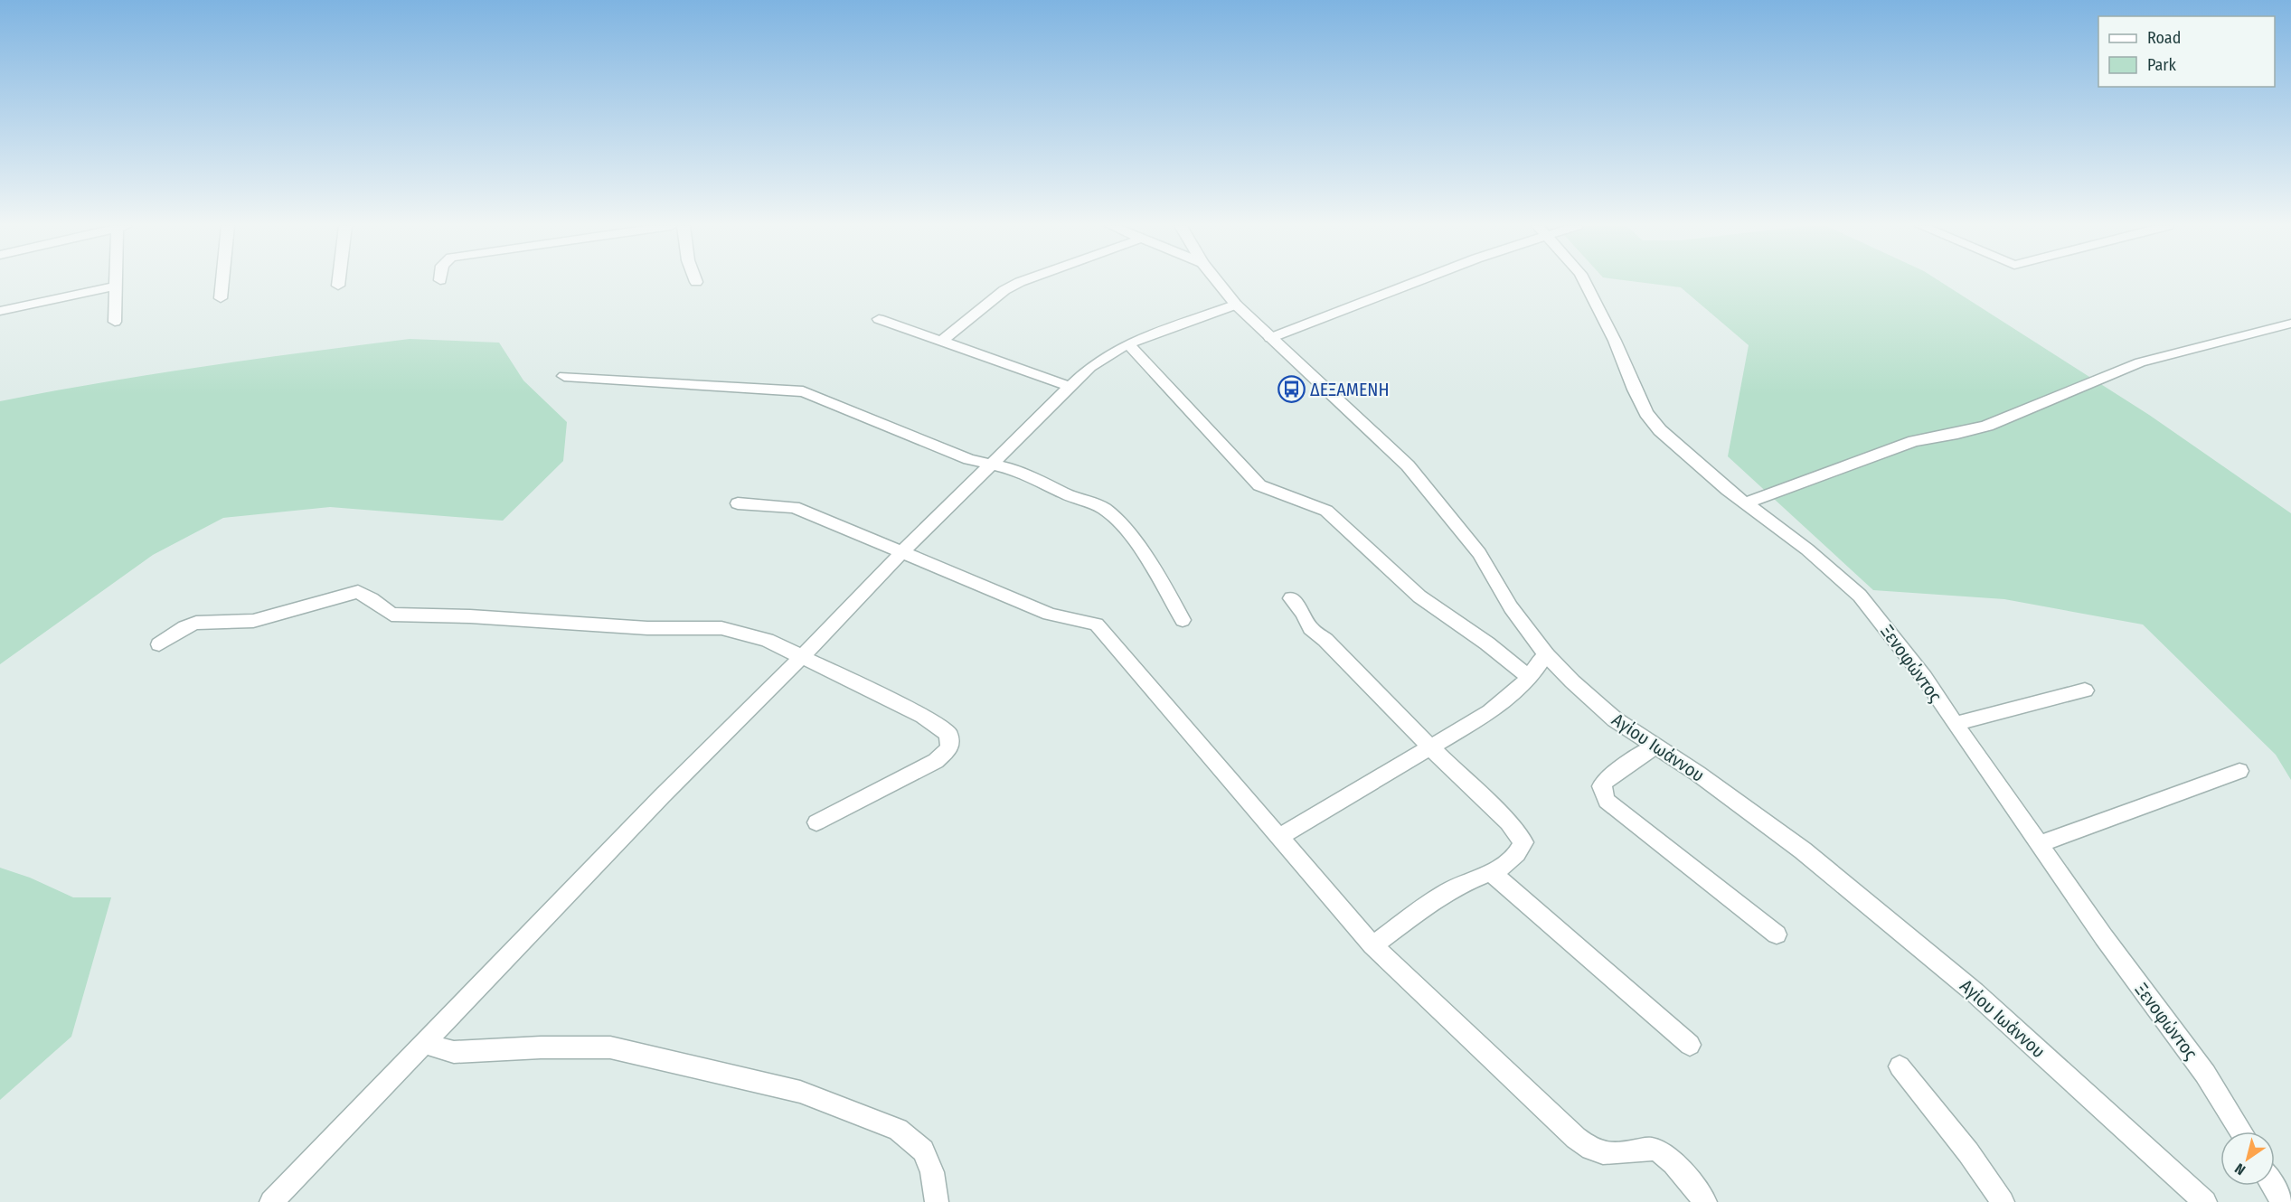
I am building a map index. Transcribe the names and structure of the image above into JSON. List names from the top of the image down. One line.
{"streets":{"street":["Ξενοφώντος","Αγίου Ιωάννου"]},"places":{"bus stop":["ΔΕΞΑΜΕΝΗ"]},"legend":["Road","Park"],"north":"bottom left"}
